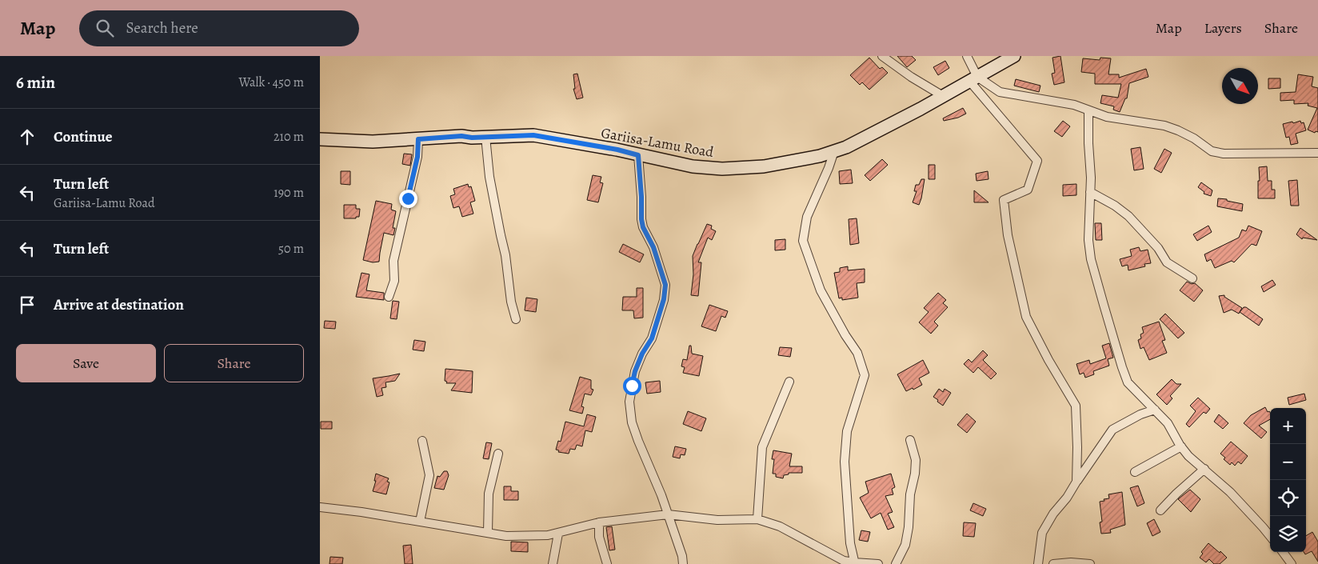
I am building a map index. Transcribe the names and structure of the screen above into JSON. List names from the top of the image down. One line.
{"streets":{"street":["Gariisa-Lamu Road"]},"north":"bottom right","page":{"header":"Map","search":"Search here","nav":["Map","Layers","Share"],"heading":["6 min","Walk · 450 m"],"list":[["Continue","210 m"],["Turn left","Gariisa-Lamu Road","190 m"],["Turn left","50 m"],"Arrive at destination"],"buttons":["Save","Share"],"map_buttons":["+","−"]}}
